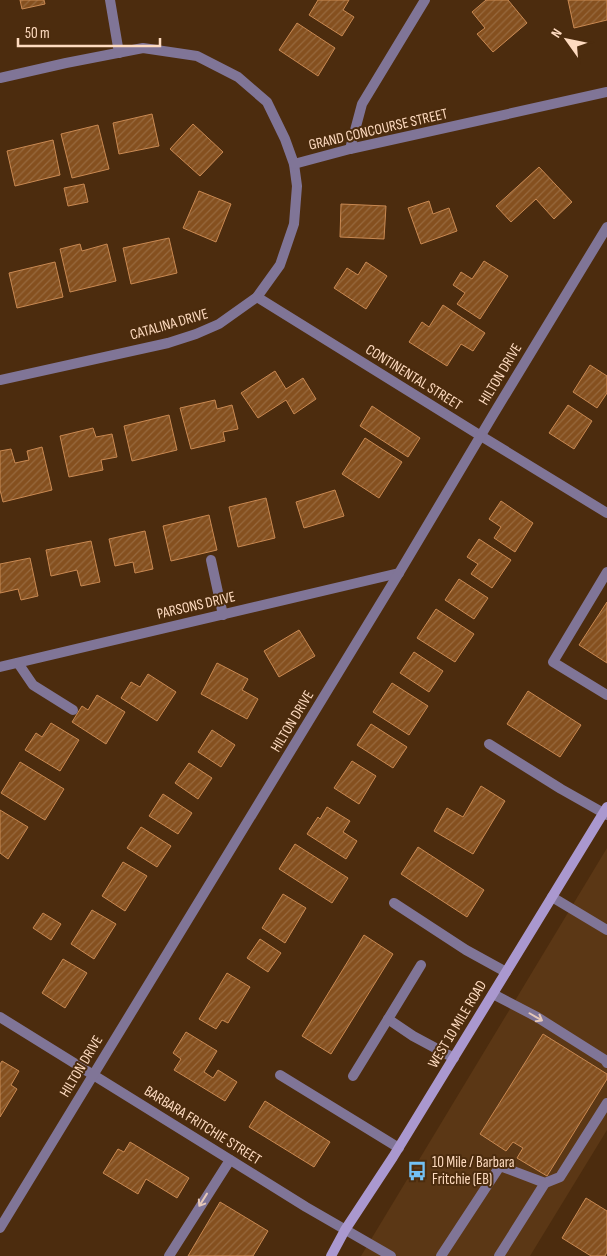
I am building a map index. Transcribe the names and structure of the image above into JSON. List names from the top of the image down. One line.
{"streets":{"main road":["WEST 10 MILE ROAD"],"street":["GRAND CONCOURSE STREET","CATALINA DRIVE","HILTON DRIVE","CONTINENTAL STREET","PARSONS DRIVE","BARBARA FRITCHIE STREET"]},"crossings":[["GRAND CONCOURSE STREET","CATALINA DRIVE"],["CATALINA DRIVE","CONTINENTAL STREET"],["HILTON DRIVE","CONTINENTAL STREET"],["HILTON DRIVE","PARSONS DRIVE"],["HILTON DRIVE","BARBARA FRITCHIE STREET"],["WEST 10 MILE ROAD","BARBARA FRITCHIE STREET"]],"places":{"bus stop":["10 Mile / Barbara Fritchie (EB)"]},"scale_bar":"50 m","north":"top left"}
